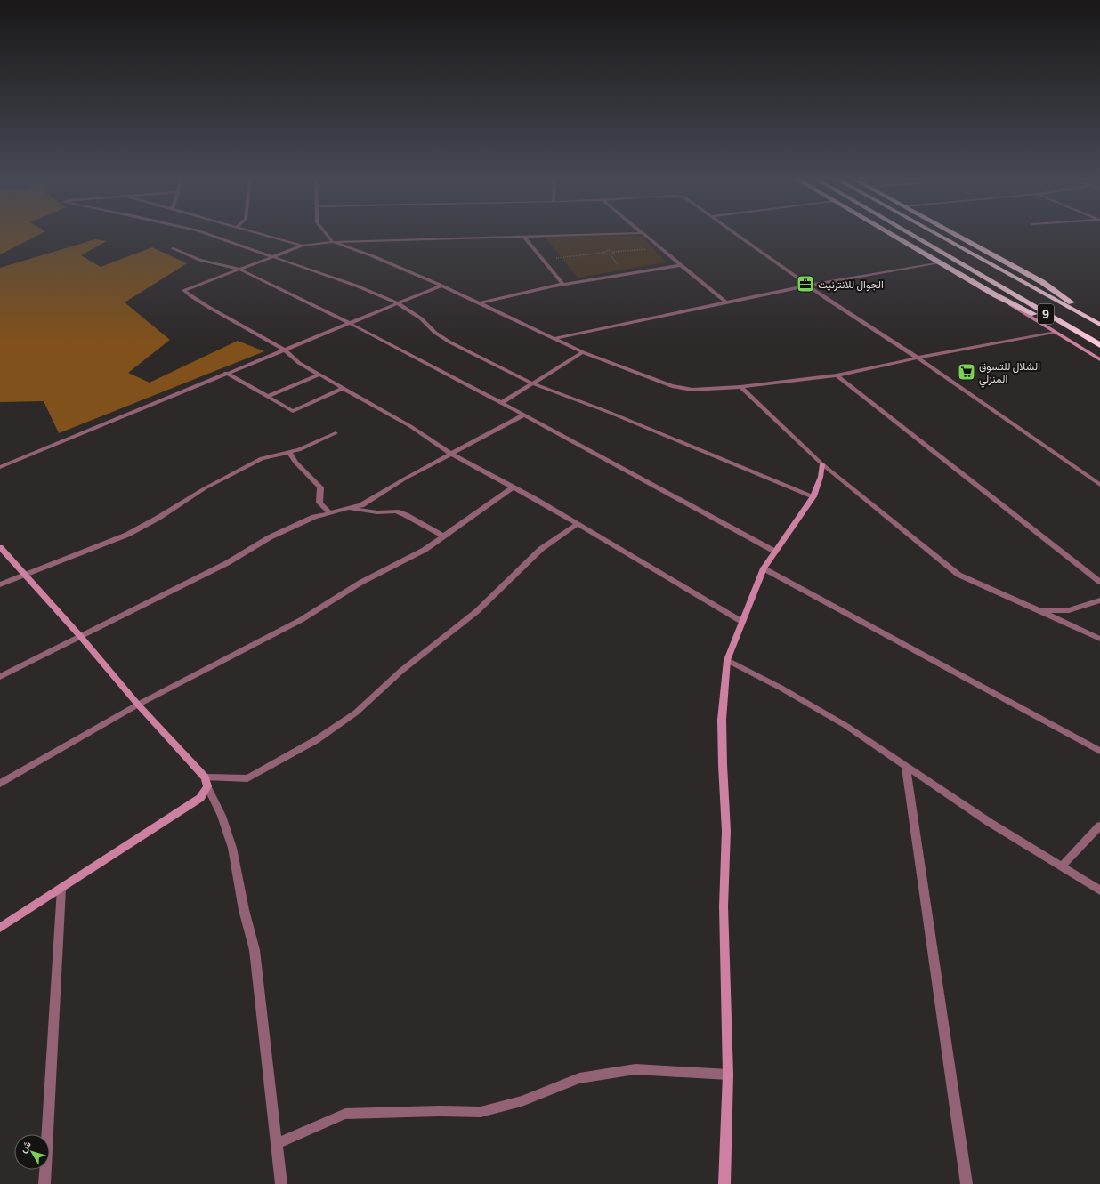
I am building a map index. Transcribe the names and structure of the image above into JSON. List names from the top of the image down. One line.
{"streets":{"highway":["9"]},"places":{"office":["الجوال للانترنيت"],"supermarket":["الشلال للتسوق المنزلي"]},"north":"top left"}
